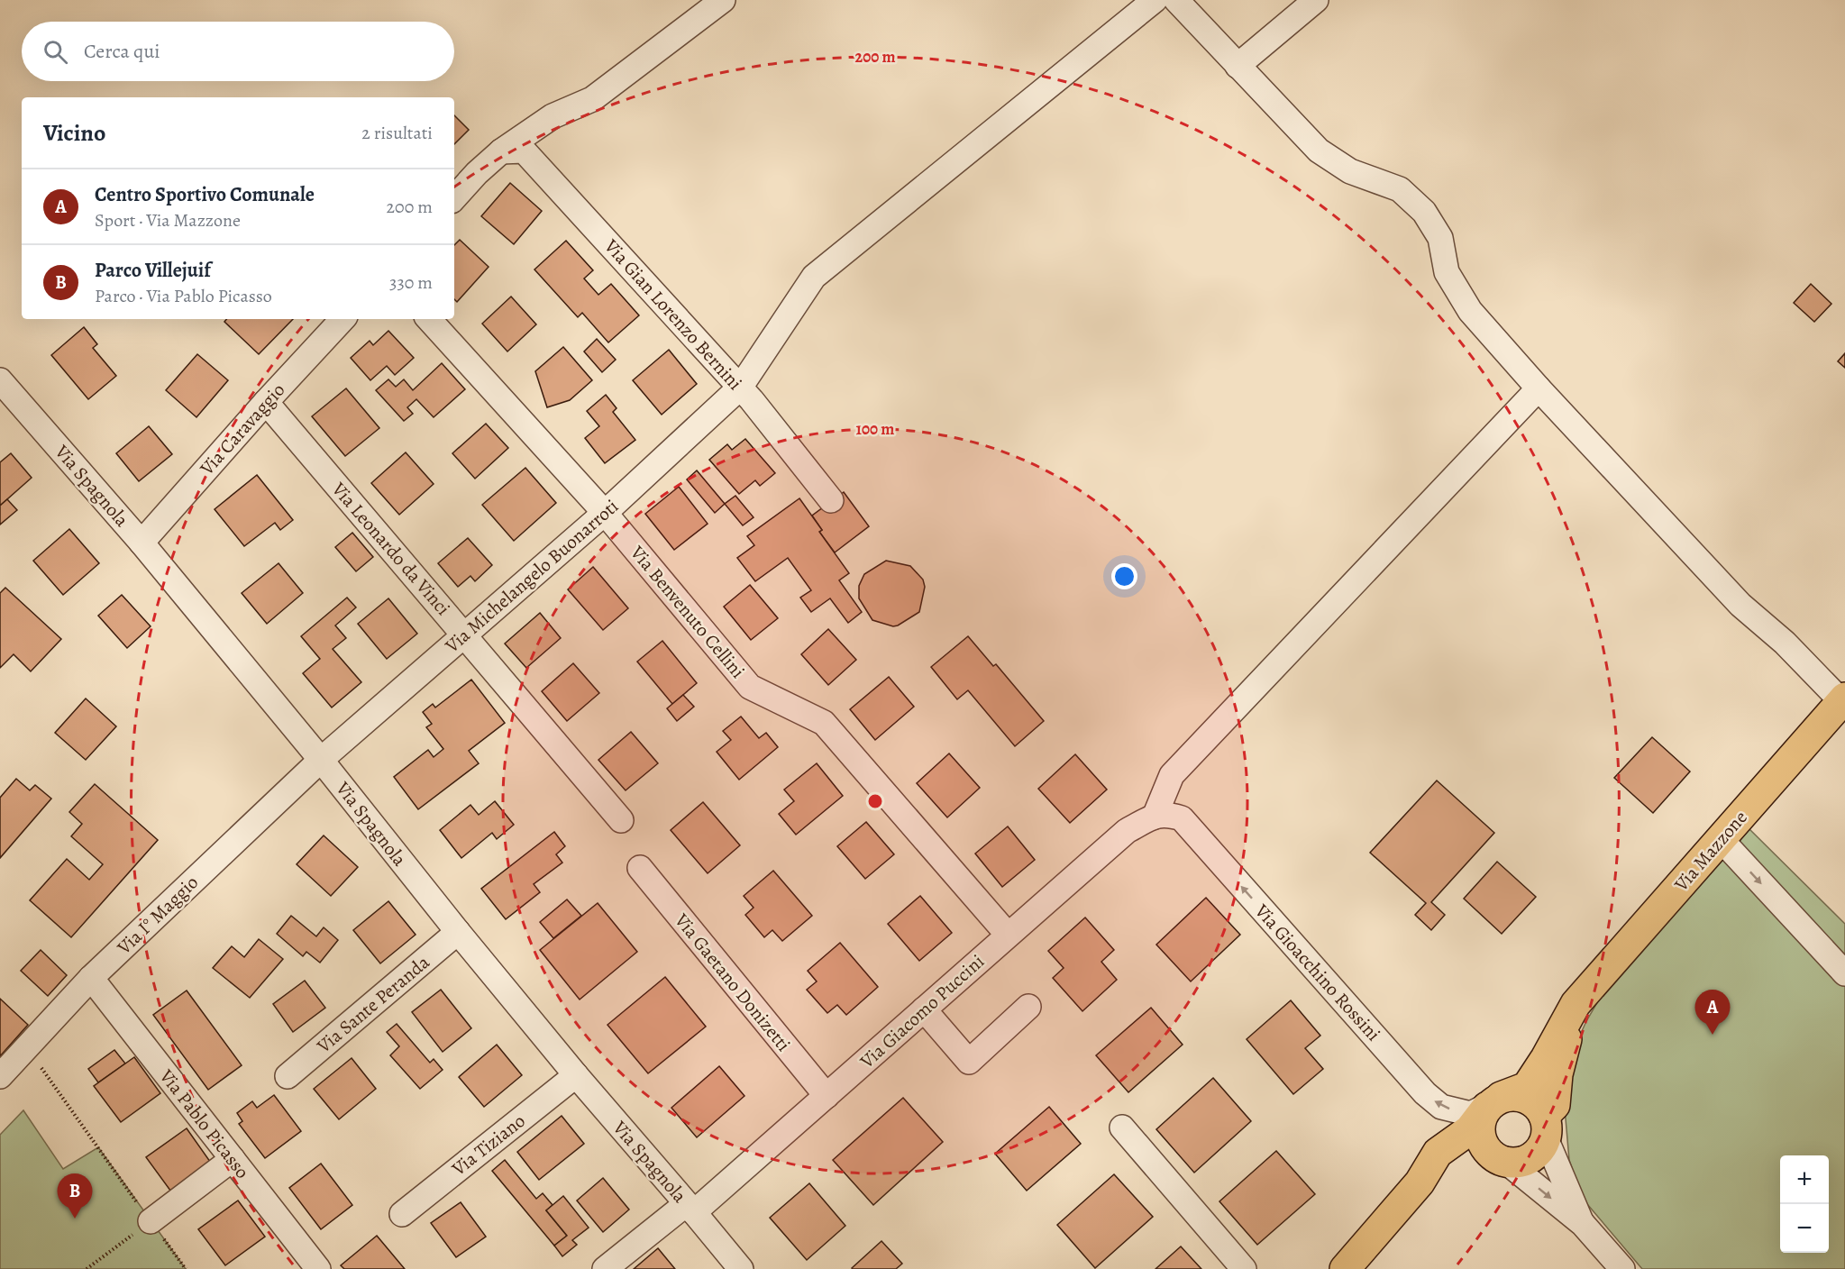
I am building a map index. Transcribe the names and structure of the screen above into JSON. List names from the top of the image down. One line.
{"streets":{"main road":["Via Mazzone"],"street":["Via Gian Lorenzo Bernini","Via Caravaggio","Via Spagnola","Via Leonardo da Vinci","Via Michelangelo Buonarroti","Via Benvenuto Cellini","Via I° Maggio","Via Gioacchino Rossini","Via Gaetano Donizetti","Via Sante Peranda","Via Giacomo Puccini","Via Pablo Picasso","Via Tiziano"]},"crossings":[["Via Gian Lorenzo Bernini","Via Michelangelo Buonarroti"],["Via Caravaggio","Via Spagnola"],["Via Caravaggio","Via Leonardo da Vinci"],["Via Spagnola","Via Michelangelo Buonarroti"],["Via Spagnola","Via I° Maggio"],["Via Spagnola","Via Sante Peranda"],["Via Spagnola","Via Giacomo Puccini"],["Via Spagnola","Via Tiziano"],["Via Leonardo da Vinci","Via Michelangelo Buonarroti"],["Via Michelangelo Buonarroti","Via Benvenuto Cellini"],["Via Michelangelo Buonarroti","Via I° Maggio"],["Via Benvenuto Cellini","Via Giacomo Puccini"],["Via Mazzone","Via Gioacchino Rossini"],["Via I° Maggio","Via Pablo Picasso"],["Via Gioacchino Rossini","Via Giacomo Puccini"],["Via Gaetano Donizetti","Via Giacomo Puccini"]],"one_way":["Via Gioacchino Rossini"],"page":{"search":"Cerca qui","heading":["Vicino","2 risultati"],"list":[{"mark":"A","name":"Centro Sportivo Comunale","note":"Sport · Via Mazzone","value":"200 m"},{"mark":"B","name":"Parco Villejuif","note":"Parco · Via Pablo Picasso","value":"330 m"}],"pins":["A","B"],"map_buttons":["+","−"]},"rings":["200 m","100 m"]}
